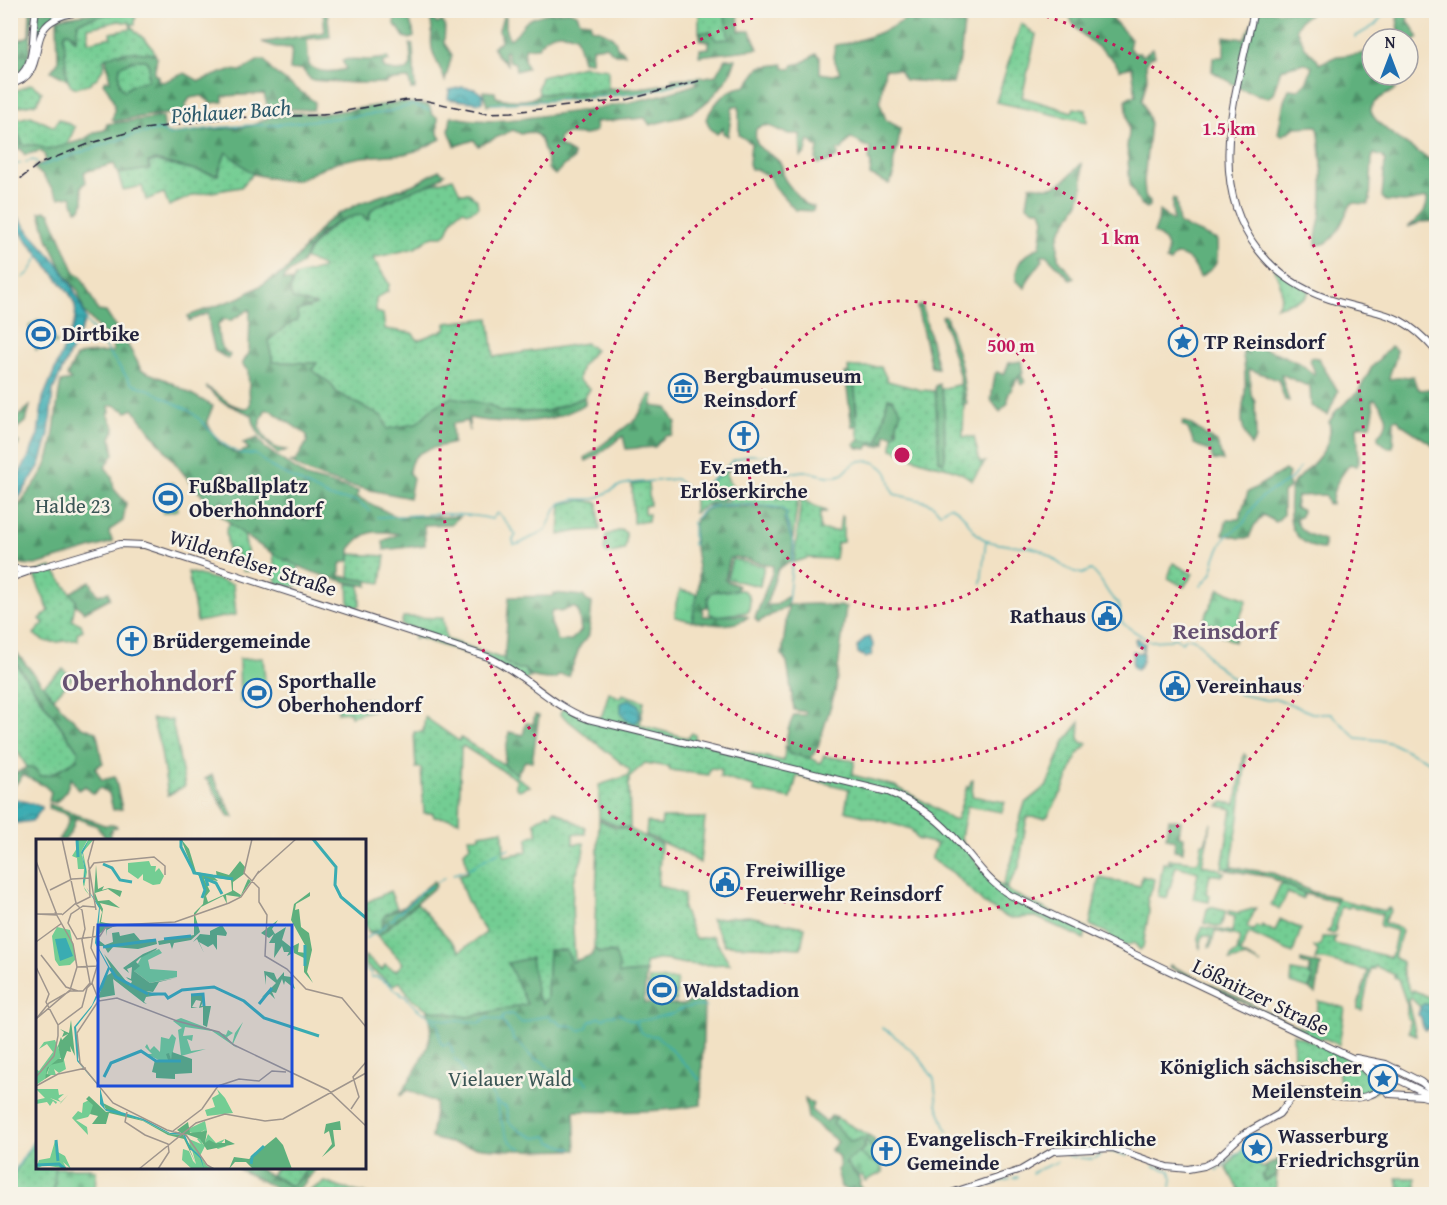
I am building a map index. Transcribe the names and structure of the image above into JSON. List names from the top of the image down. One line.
{"streets":{"main road":["Wildenfelser Straße","Lößnitzer Straße"]},"crossings":[["Wildenfelser Straße","Lößnitzer Straße"]],"districts":["Reinsdorf","Oberhohndorf"],"water":["Pöhlauer Bach"],"parks":["Halde 23","Vielauer Wald"],"places":{"sports":["Dirtbike","Fußballplatz Oberhohndorf","Sporthalle Oberhohendorf","Waldstadion"],"place":["TP Reinsdorf","Königlich sächsischer Meilenstein","Wasserburg Friedrichsgrün"],"museum":["Bergbaumuseum Reinsdorf"],"church":["Ev.-meth. Erlöserkirche","Brüdergemeinde","Evangelisch-Freikirchliche Gemeinde"],"public building":["Rathaus","Vereinhaus","Freiwillige Feuerwehr Reinsdorf"]},"north":"top","rings":["1.5 km","1 km","500 m"]}
